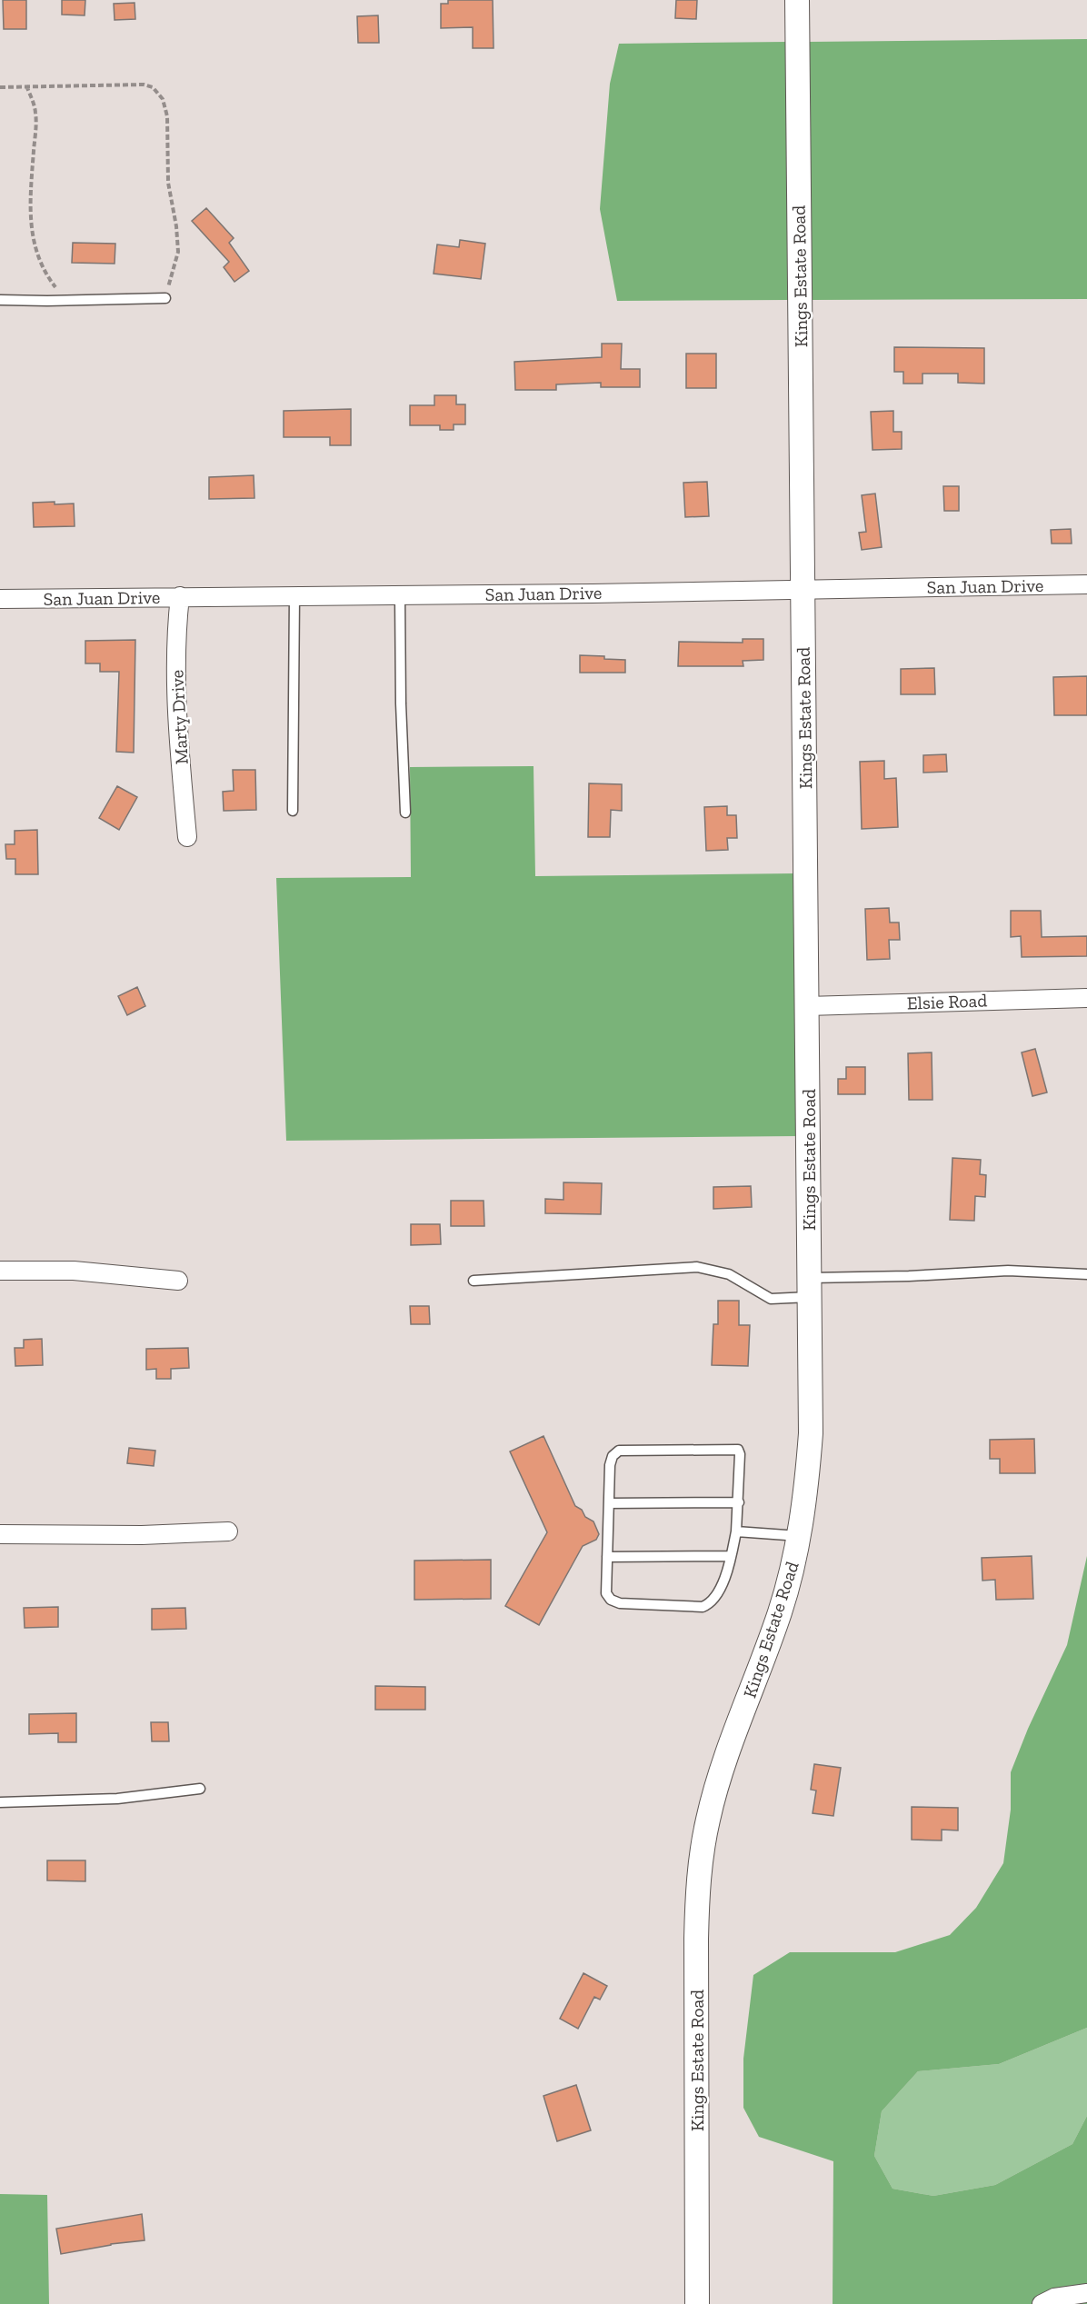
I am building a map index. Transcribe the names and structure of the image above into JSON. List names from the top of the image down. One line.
{"streets":{"street":["Kings Estate Road","San Juan Drive","Marty Drive","Elsie Road"]},"crossings":[["Kings Estate Road","San Juan Drive"],["Kings Estate Road","Elsie Road"],["San Juan Drive","Marty Drive"]]}
